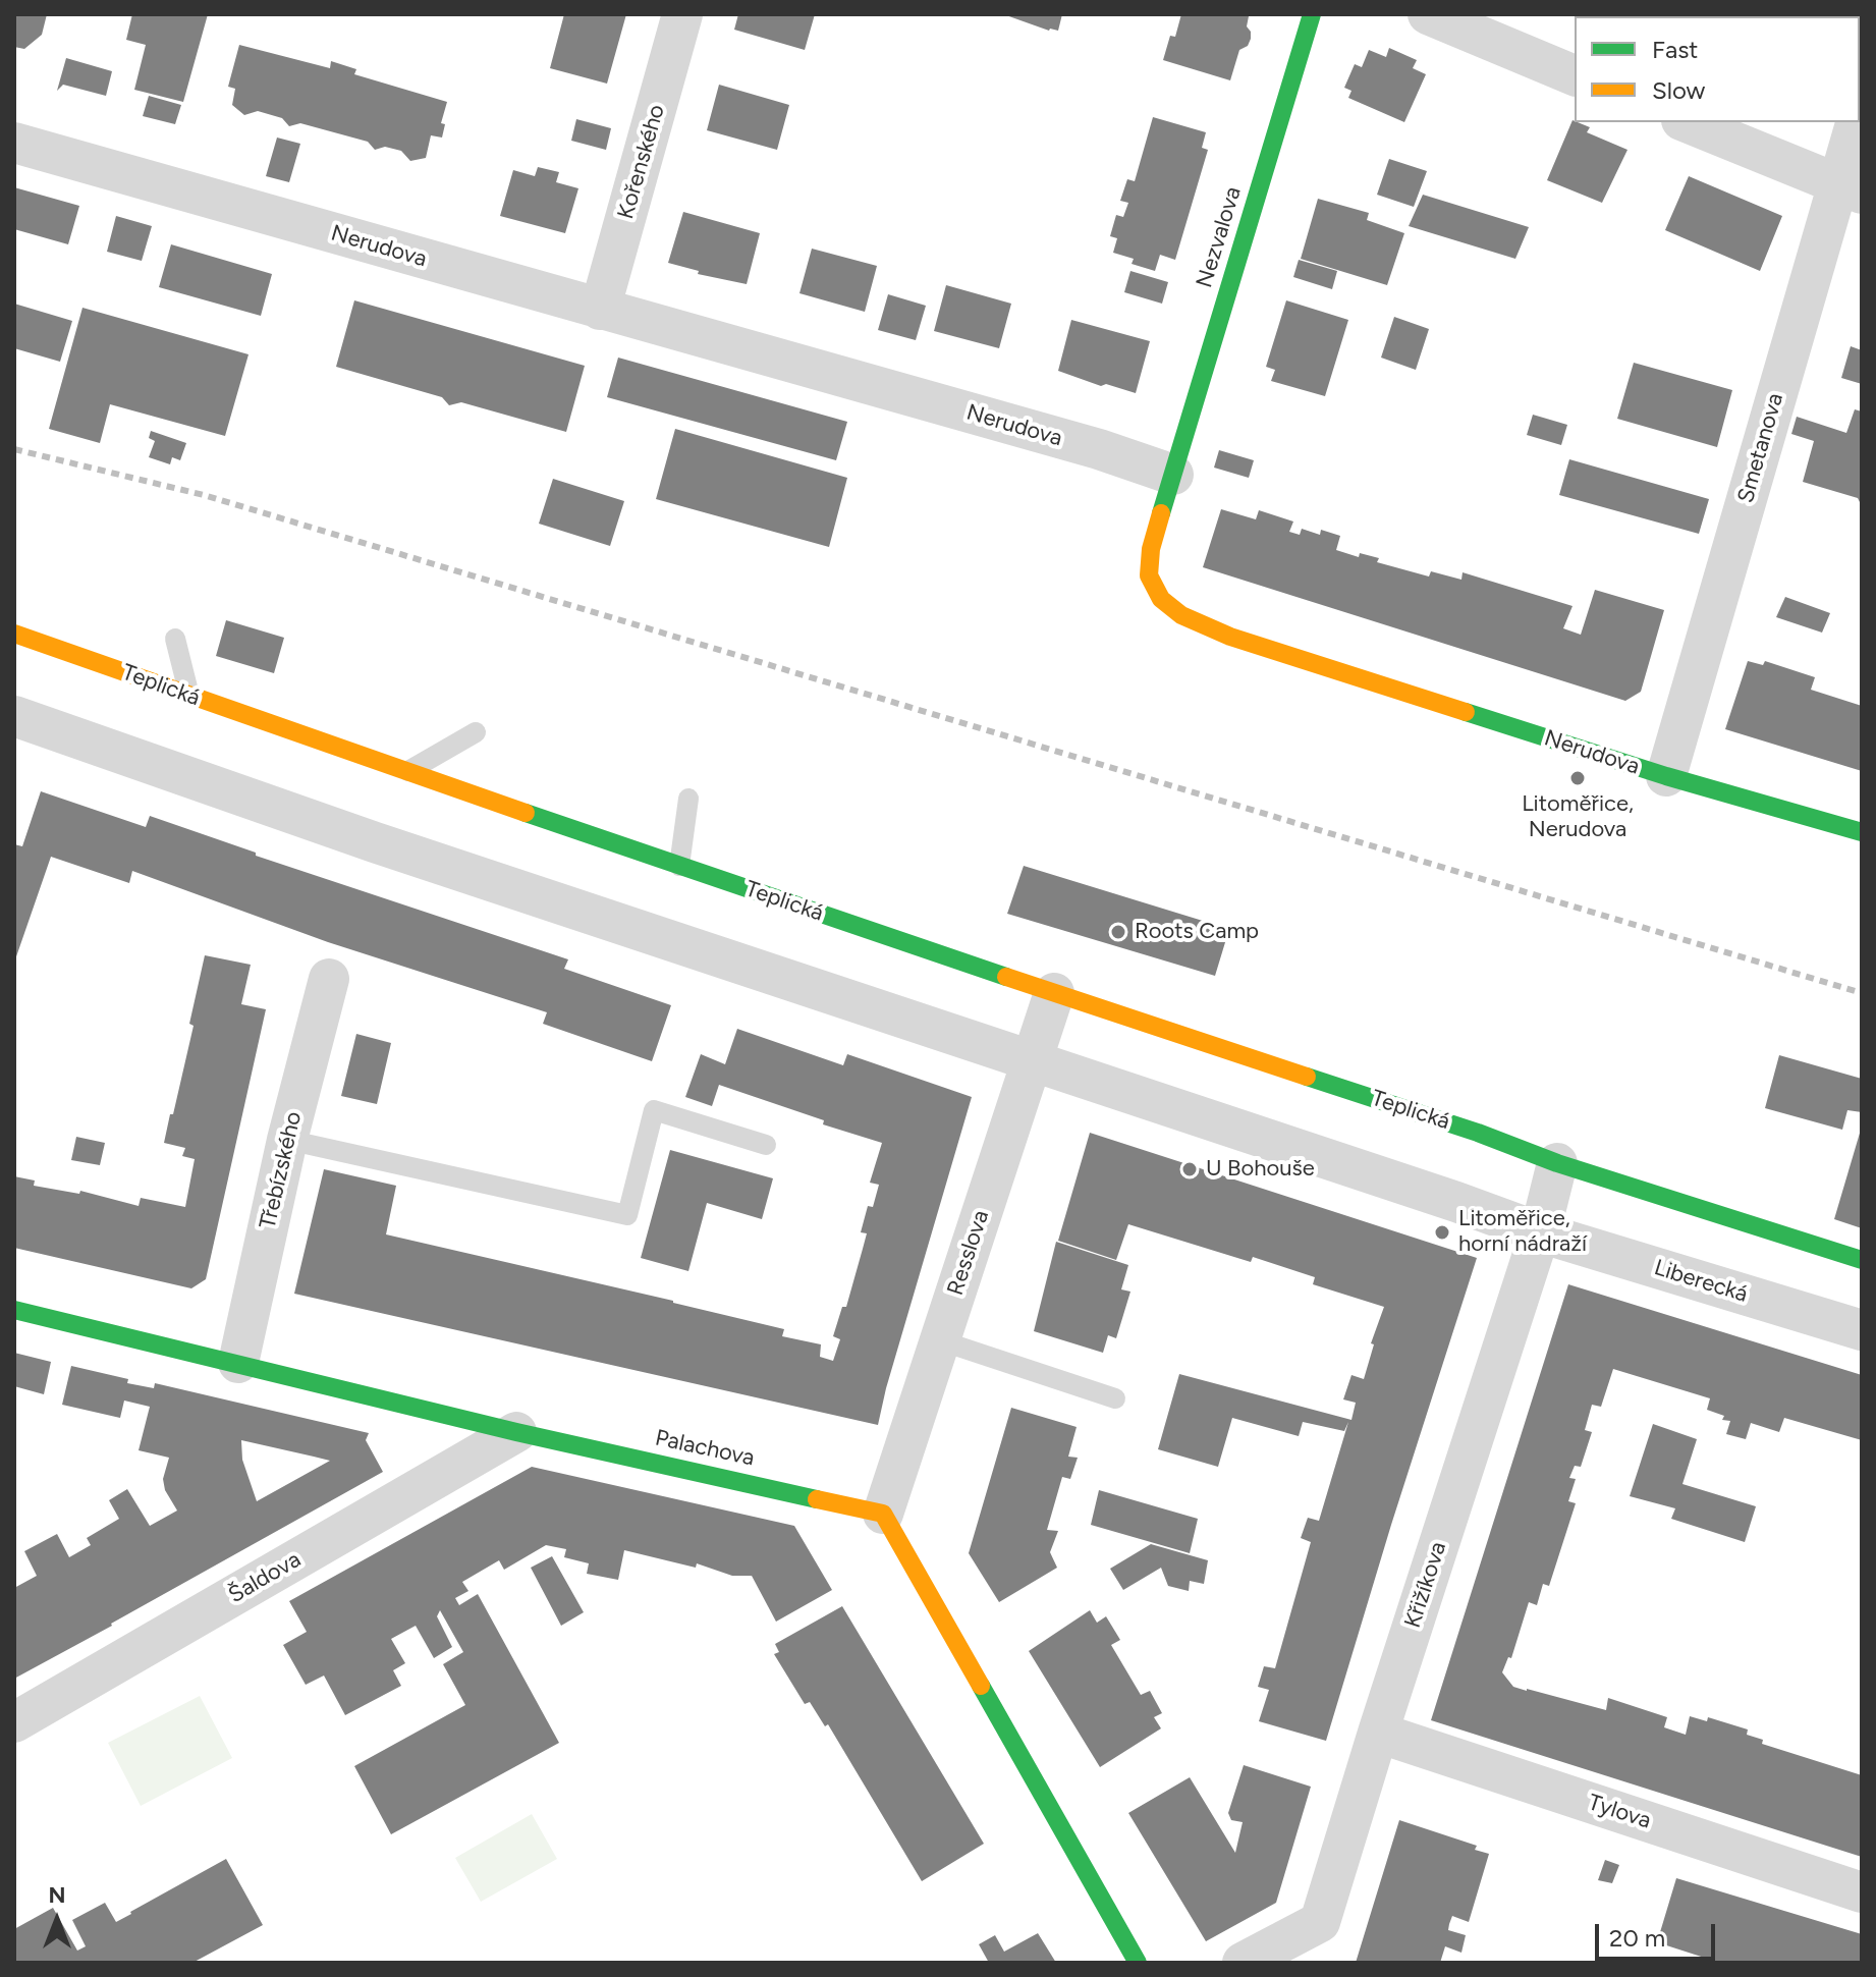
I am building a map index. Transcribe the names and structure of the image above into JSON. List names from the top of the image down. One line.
{"streets":{"street":["Kořenského","Nezvalova","Nerudova","Smetanova","Teplická","Třebízského","Resslova","Liberecká","Palachova","Šaldova","Křižíkova","Tylova"]},"crossings":[["Kořenského","Nerudova"],["Nezvalova","Nerudova"],["Nerudova","Smetanova"],["Teplická","Resslova"],["Teplická","Křižíkova"],["Třebízského","Palachova"],["Resslova","Palachova"],["Liberecká","Křižíkova"],["Palachova","Šaldova"],["Křižíkova","Tylova"]],"places":["Litoměřice, Nerudova","Roots Camp","U Bohouše","Litoměřice, horní nádraží"],"legend":["Fast","Slow"],"scale_bar":"20 m","north":"top"}
